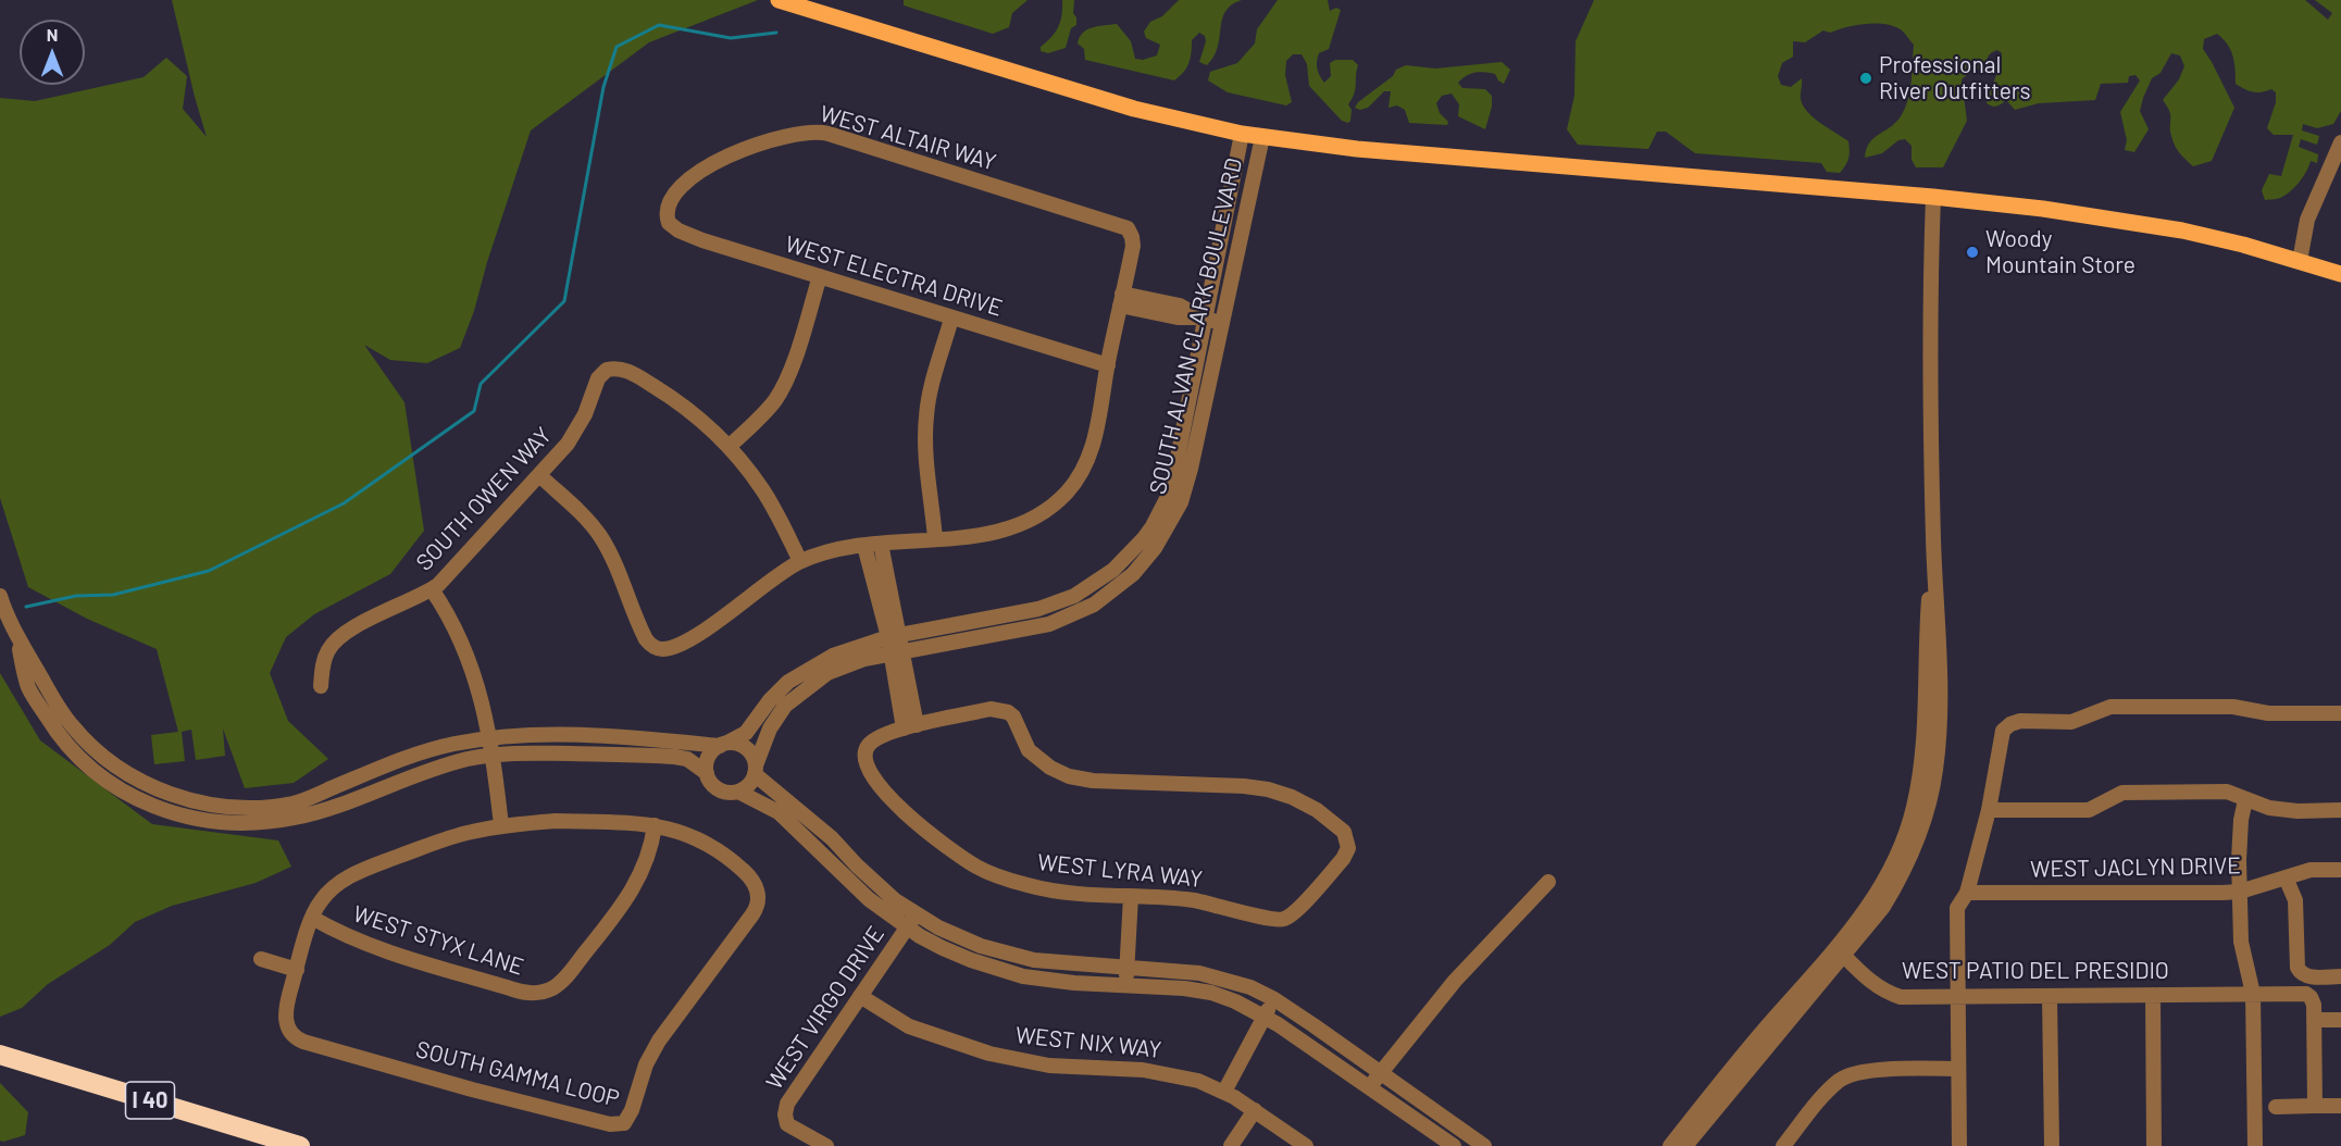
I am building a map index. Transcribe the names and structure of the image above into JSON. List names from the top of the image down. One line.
{"streets":{"highway":["I 40"],"street":["WEST ALTAIR WAY","WEST ELECTRA DRIVE","SOUTH ALVAN CLARK BOULEVARD","SOUTH OWEN WAY","WEST JACLYN DRIVE","WEST LYRA WAY","WEST STYX LANE","WEST PATIO DEL PRESIDIO","WEST VIRGO DRIVE","WEST NIX WAY","SOUTH GAMMA LOOP"]},"crossings":[["WEST ALTAIR WAY","WEST ELECTRA DRIVE"],["WEST STYX LANE","SOUTH GAMMA LOOP"],["WEST VIRGO DRIVE","WEST NIX WAY"]],"places":["Professional River Outfitters","Woody Mountain Store"],"north":"top"}
